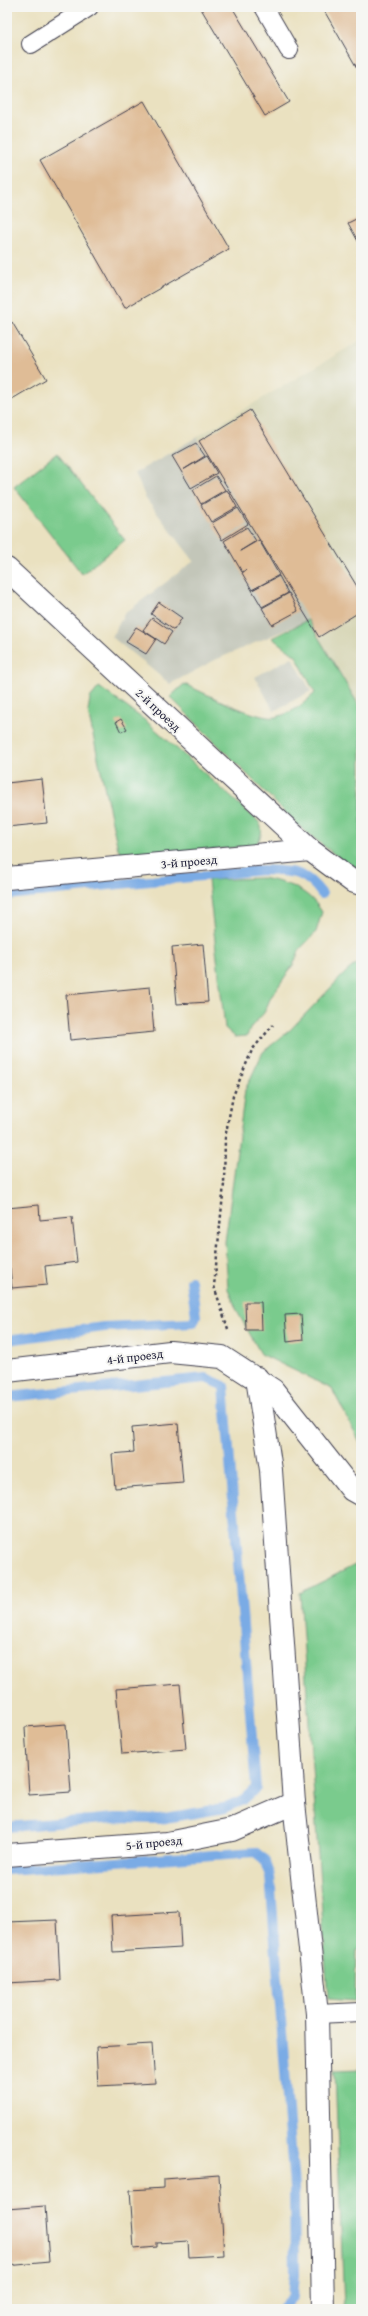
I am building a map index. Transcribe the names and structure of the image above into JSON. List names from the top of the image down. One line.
{"streets":{"street":["2-й проезд","3-й проезд","4-й проезд","5-й проезд"]},"crossings":[["2-й проезд","3-й проезд"]]}
